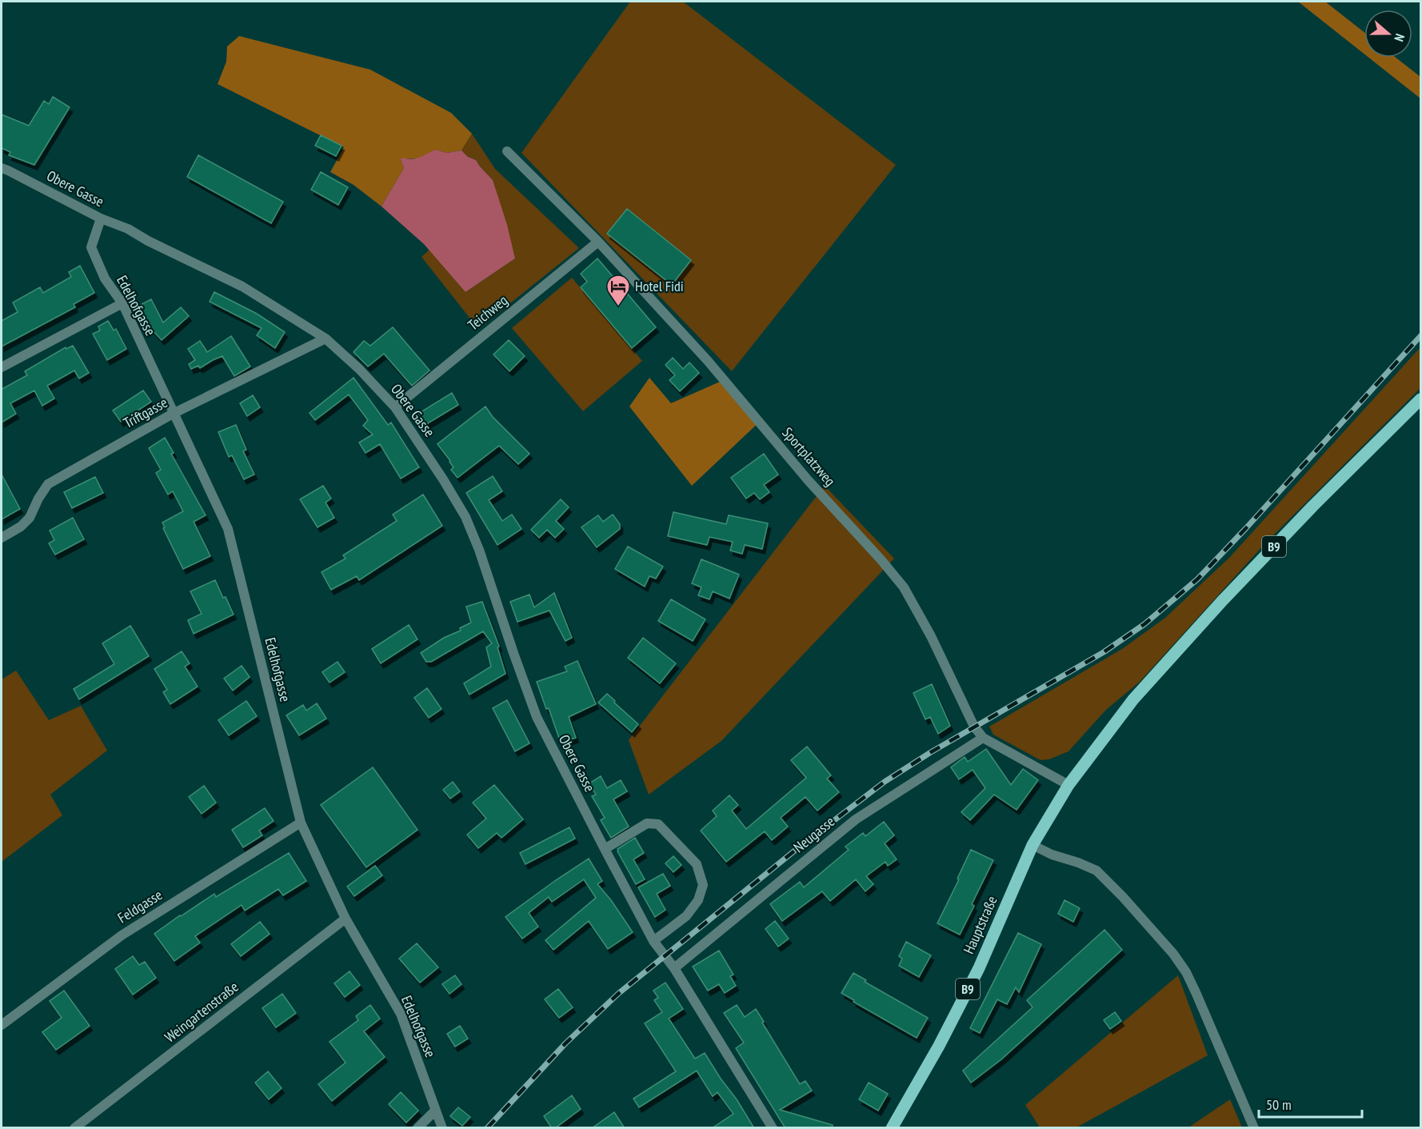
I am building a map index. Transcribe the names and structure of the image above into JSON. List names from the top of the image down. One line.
{"streets":{"main road":["B9","Hauptstraße"],"street":["Obere Gasse","Edelhofgasse","Teichweg","Triftgasse","Sportplatzweg","Neugasse","Feldgasse","Weingartenstraße"]},"crossings":[["Obere Gasse","Edelhofgasse"],["Obere Gasse","Teichweg"],["Obere Gasse","Triftgasse"],["Obere Gasse","Neugasse"],["Edelhofgasse","Triftgasse"],["Edelhofgasse","Feldgasse"],["Edelhofgasse","Weingartenstraße"],["Teichweg","Sportplatzweg"],["Sportplatzweg","B9"],["Sportplatzweg","Neugasse"],["Sportplatzweg","Hauptstraße"],["B9","Hauptstraße"]],"places":{"hotel":["Hotel Fidi"]},"scale_bar":"50 m","north":"right"}
